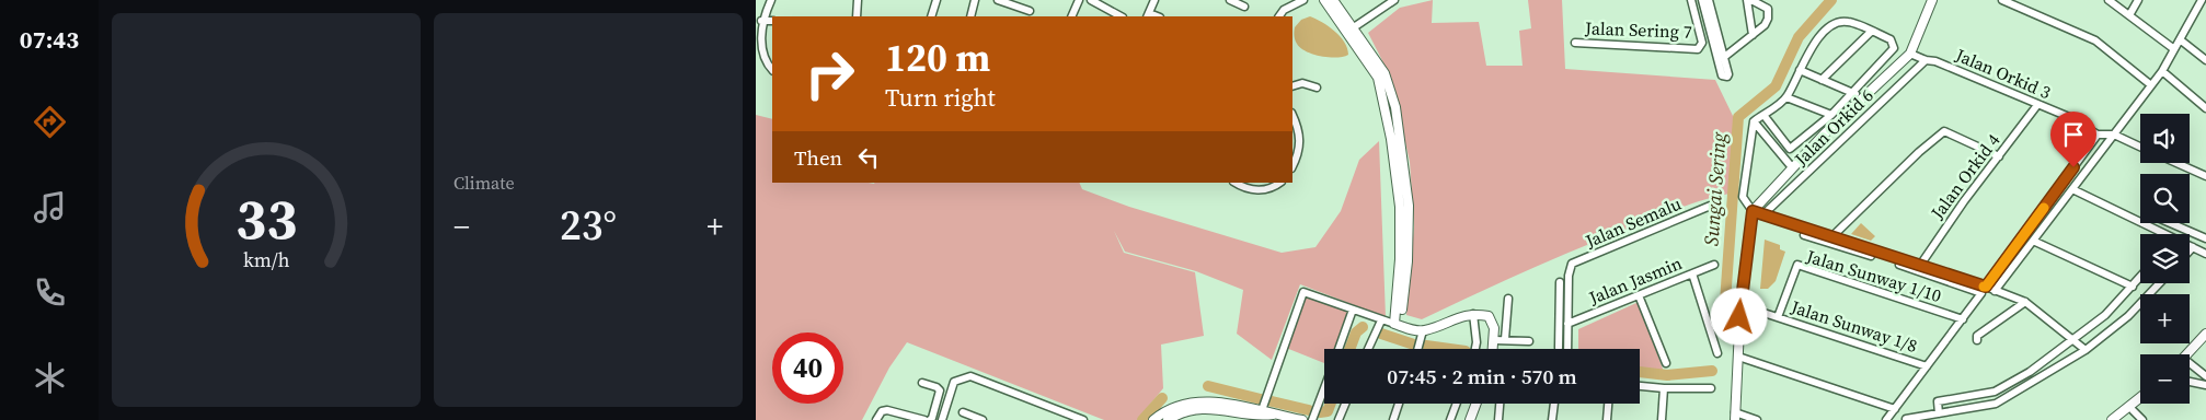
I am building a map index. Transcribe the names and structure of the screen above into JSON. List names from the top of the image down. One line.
{"streets":{"street":["Jalan Sering 7","Jalan Orkid 3","Jalan Orkid 6","Jalan Orkid 4","Jalan Semalu","Jalan Sunway 1/10","Jalan Jasmin","Jalan Sunway 1/8"]},"crossings":[["Jalan Orkid 3","Jalan Orkid 6"],["Jalan Orkid 3","Jalan Orkid 4"],["Jalan Semalu","Jalan Jasmin"],["Jalan Sunway 1/10","Jalan Sunway 1/8"]],"water":["Sungai Sering"],"page":{"tabs":"07:43","tile":"Climate","turn":["120 m","Turn right"],"map_buttons":["+","−"],"then":"Then","heat":["−","23°","+"],"limit":"40","trip":"07:45 · 2 min · 570 m","gauge":["33","km/h"]}}
